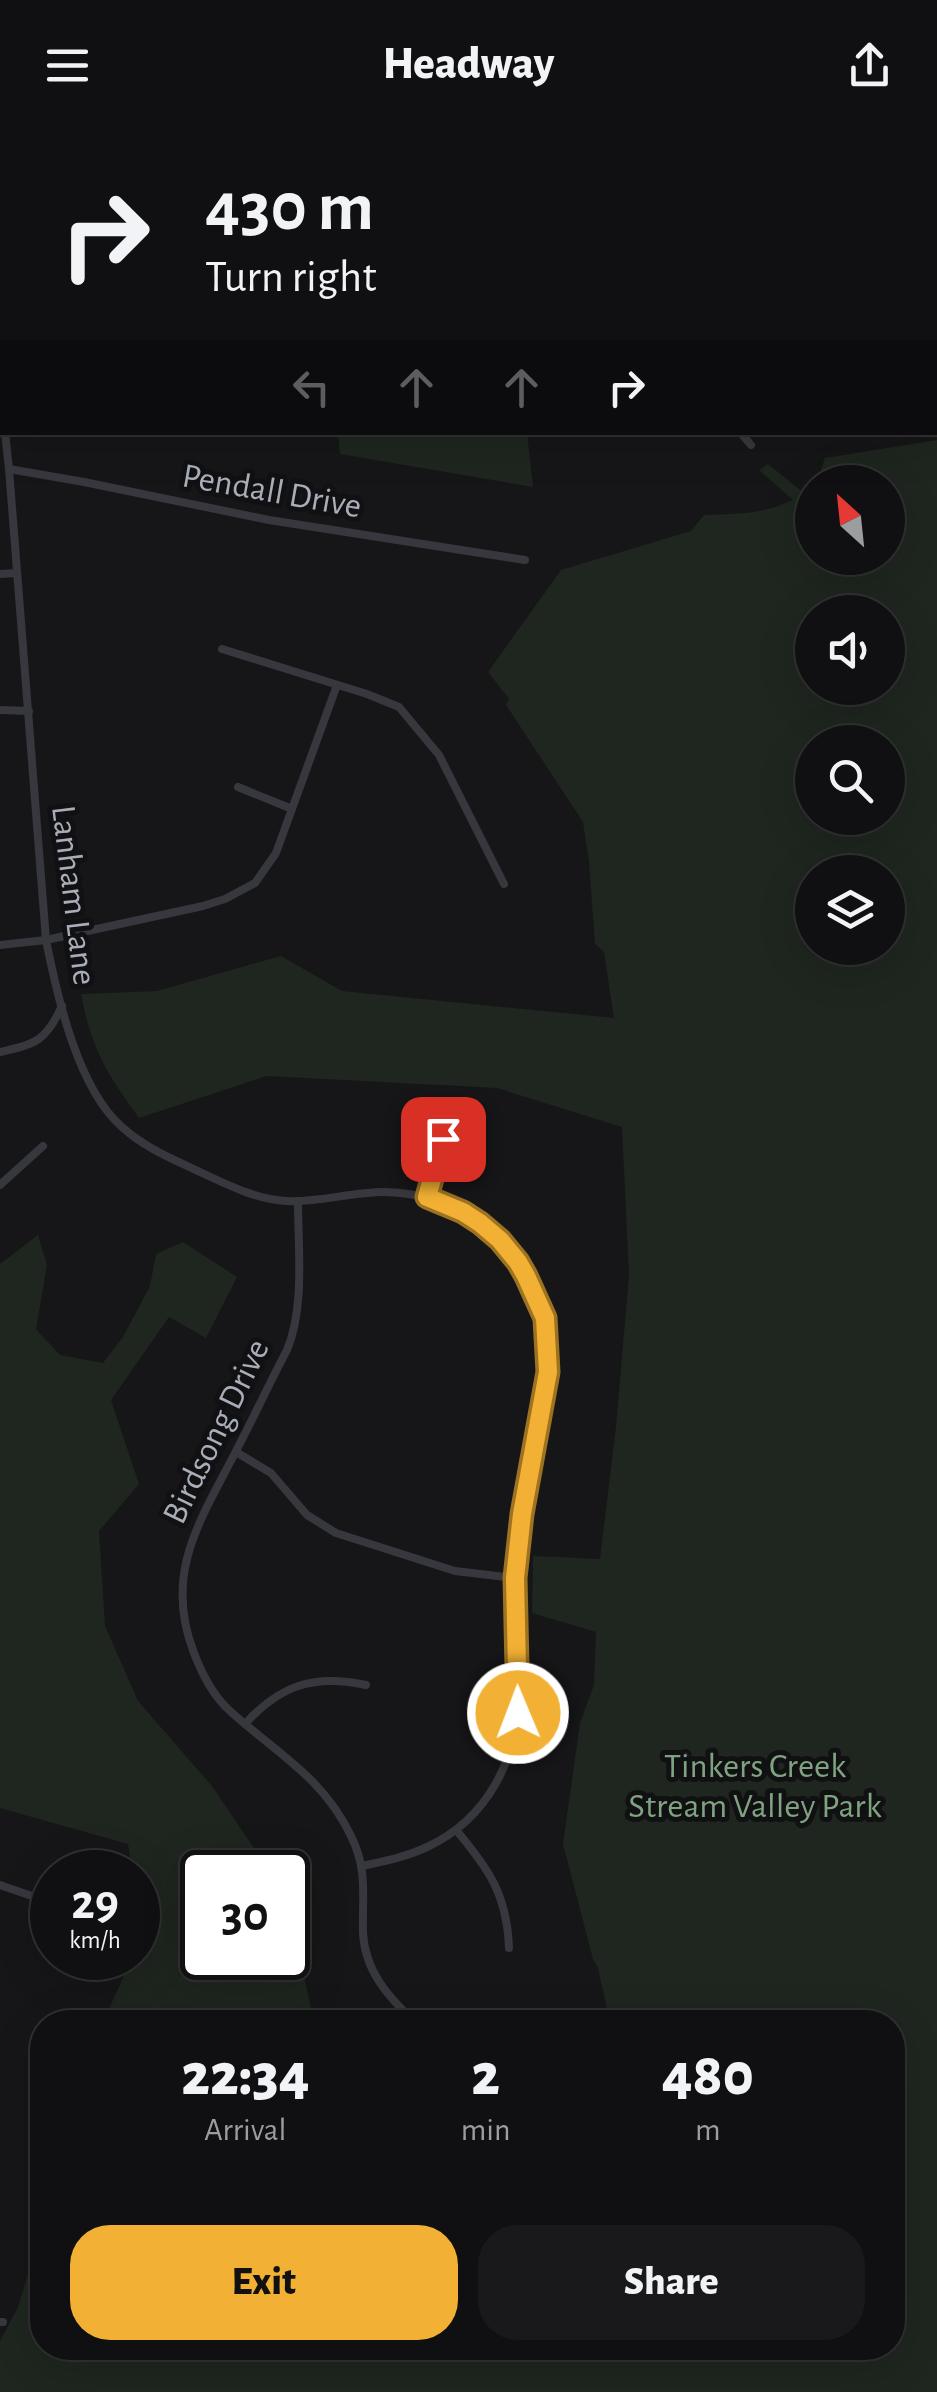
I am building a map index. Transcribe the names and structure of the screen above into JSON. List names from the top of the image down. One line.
{"streets":{"street":["Pendall Drive","Lanham Lane","Birdsong Drive"]},"crossings":[["Pendall Drive","Lanham Lane"]],"parks":["Tinkers Creek Stream Valley Park"],"north":"top left","page":{"header":"Headway","turn":["430 m","Turn right"],"speed":"29 km/h","limit":"30","eta":["22:34","Arrival","2","min","480","m"],"buttons":["Exit","Share"]}}
